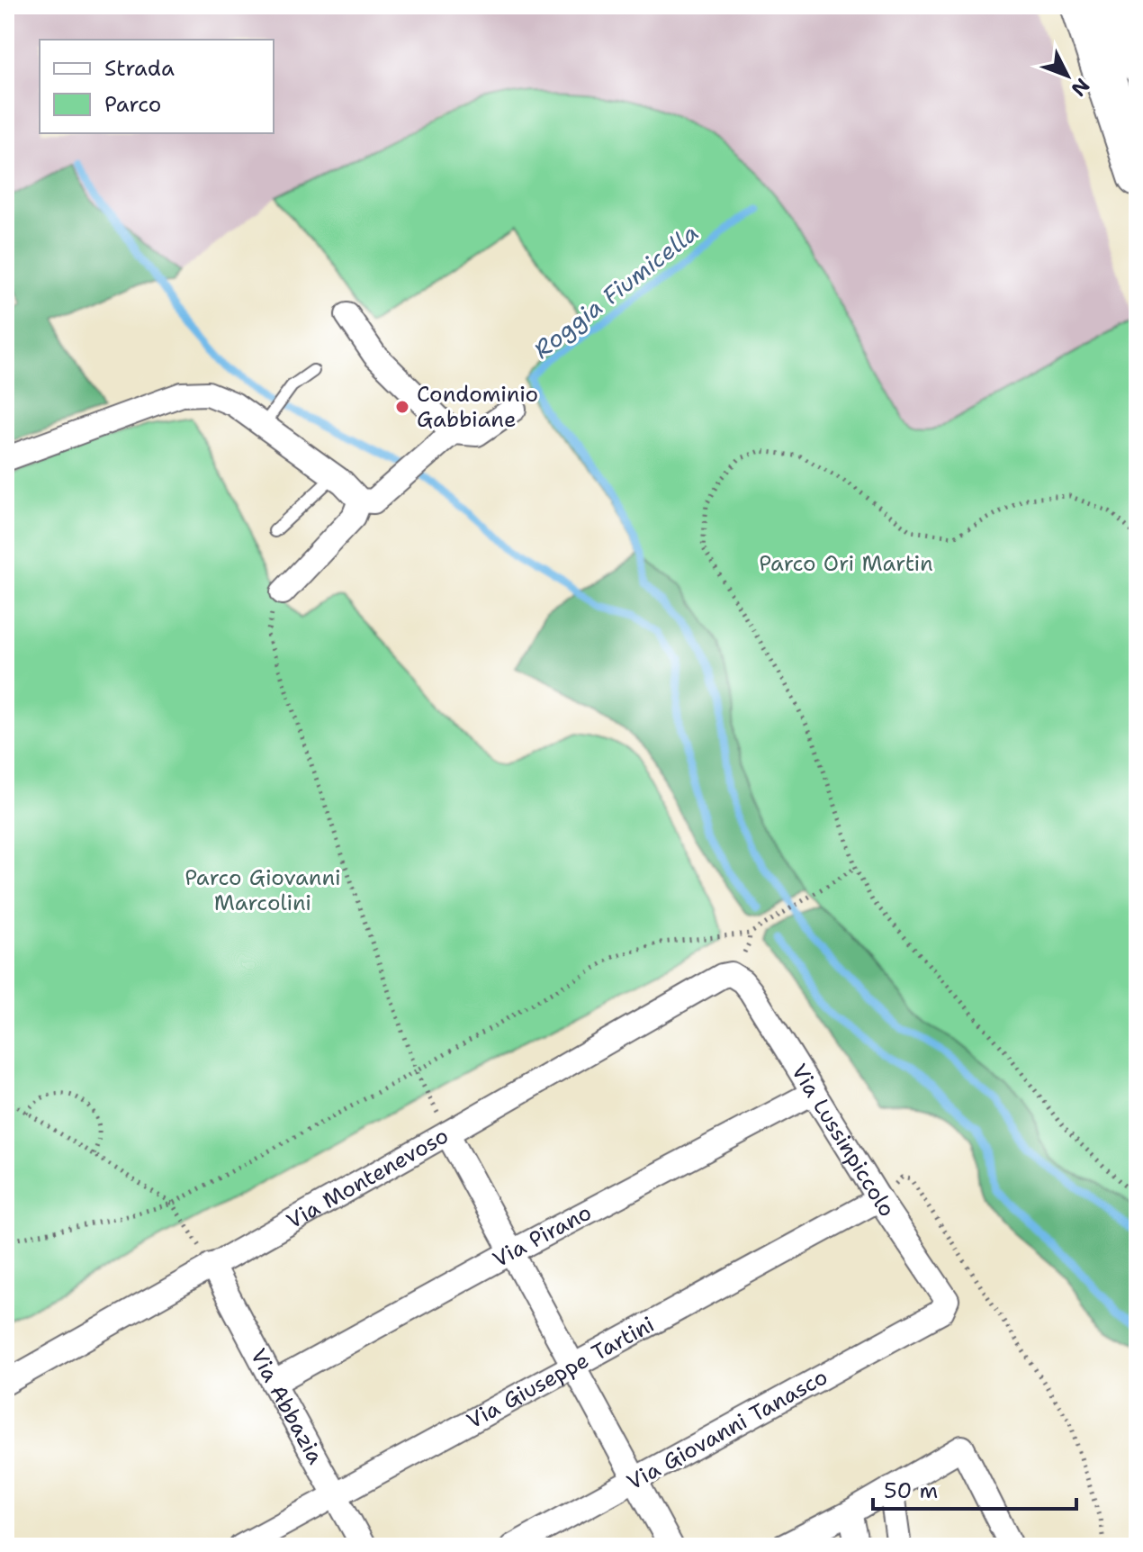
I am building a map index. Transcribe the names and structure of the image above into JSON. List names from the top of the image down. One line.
{"streets":{"street":["Via Lussinpiccolo","Via Montenevoso","Via Pirano","Via Giuseppe Tartini","Via Abbazia","Via Giovanni Tanasco"]},"crossings":[["Via Lussinpiccolo","Via Montenevoso"],["Via Lussinpiccolo","Via Pirano"],["Via Lussinpiccolo","Via Giuseppe Tartini"],["Via Lussinpiccolo","Via Giovanni Tanasco"],["Via Montenevoso","Via Abbazia"],["Via Pirano","Via Abbazia"],["Via Giuseppe Tartini","Via Abbazia"]],"water":["Roggia Fiumicella"],"parks":["Parco Ori Martin","Parco Giovanni Marcolini"],"places":["Condominio Gabbiane"],"legend":["Strada","Parco"],"scale_bar":"50 m","north":"bottom right"}
